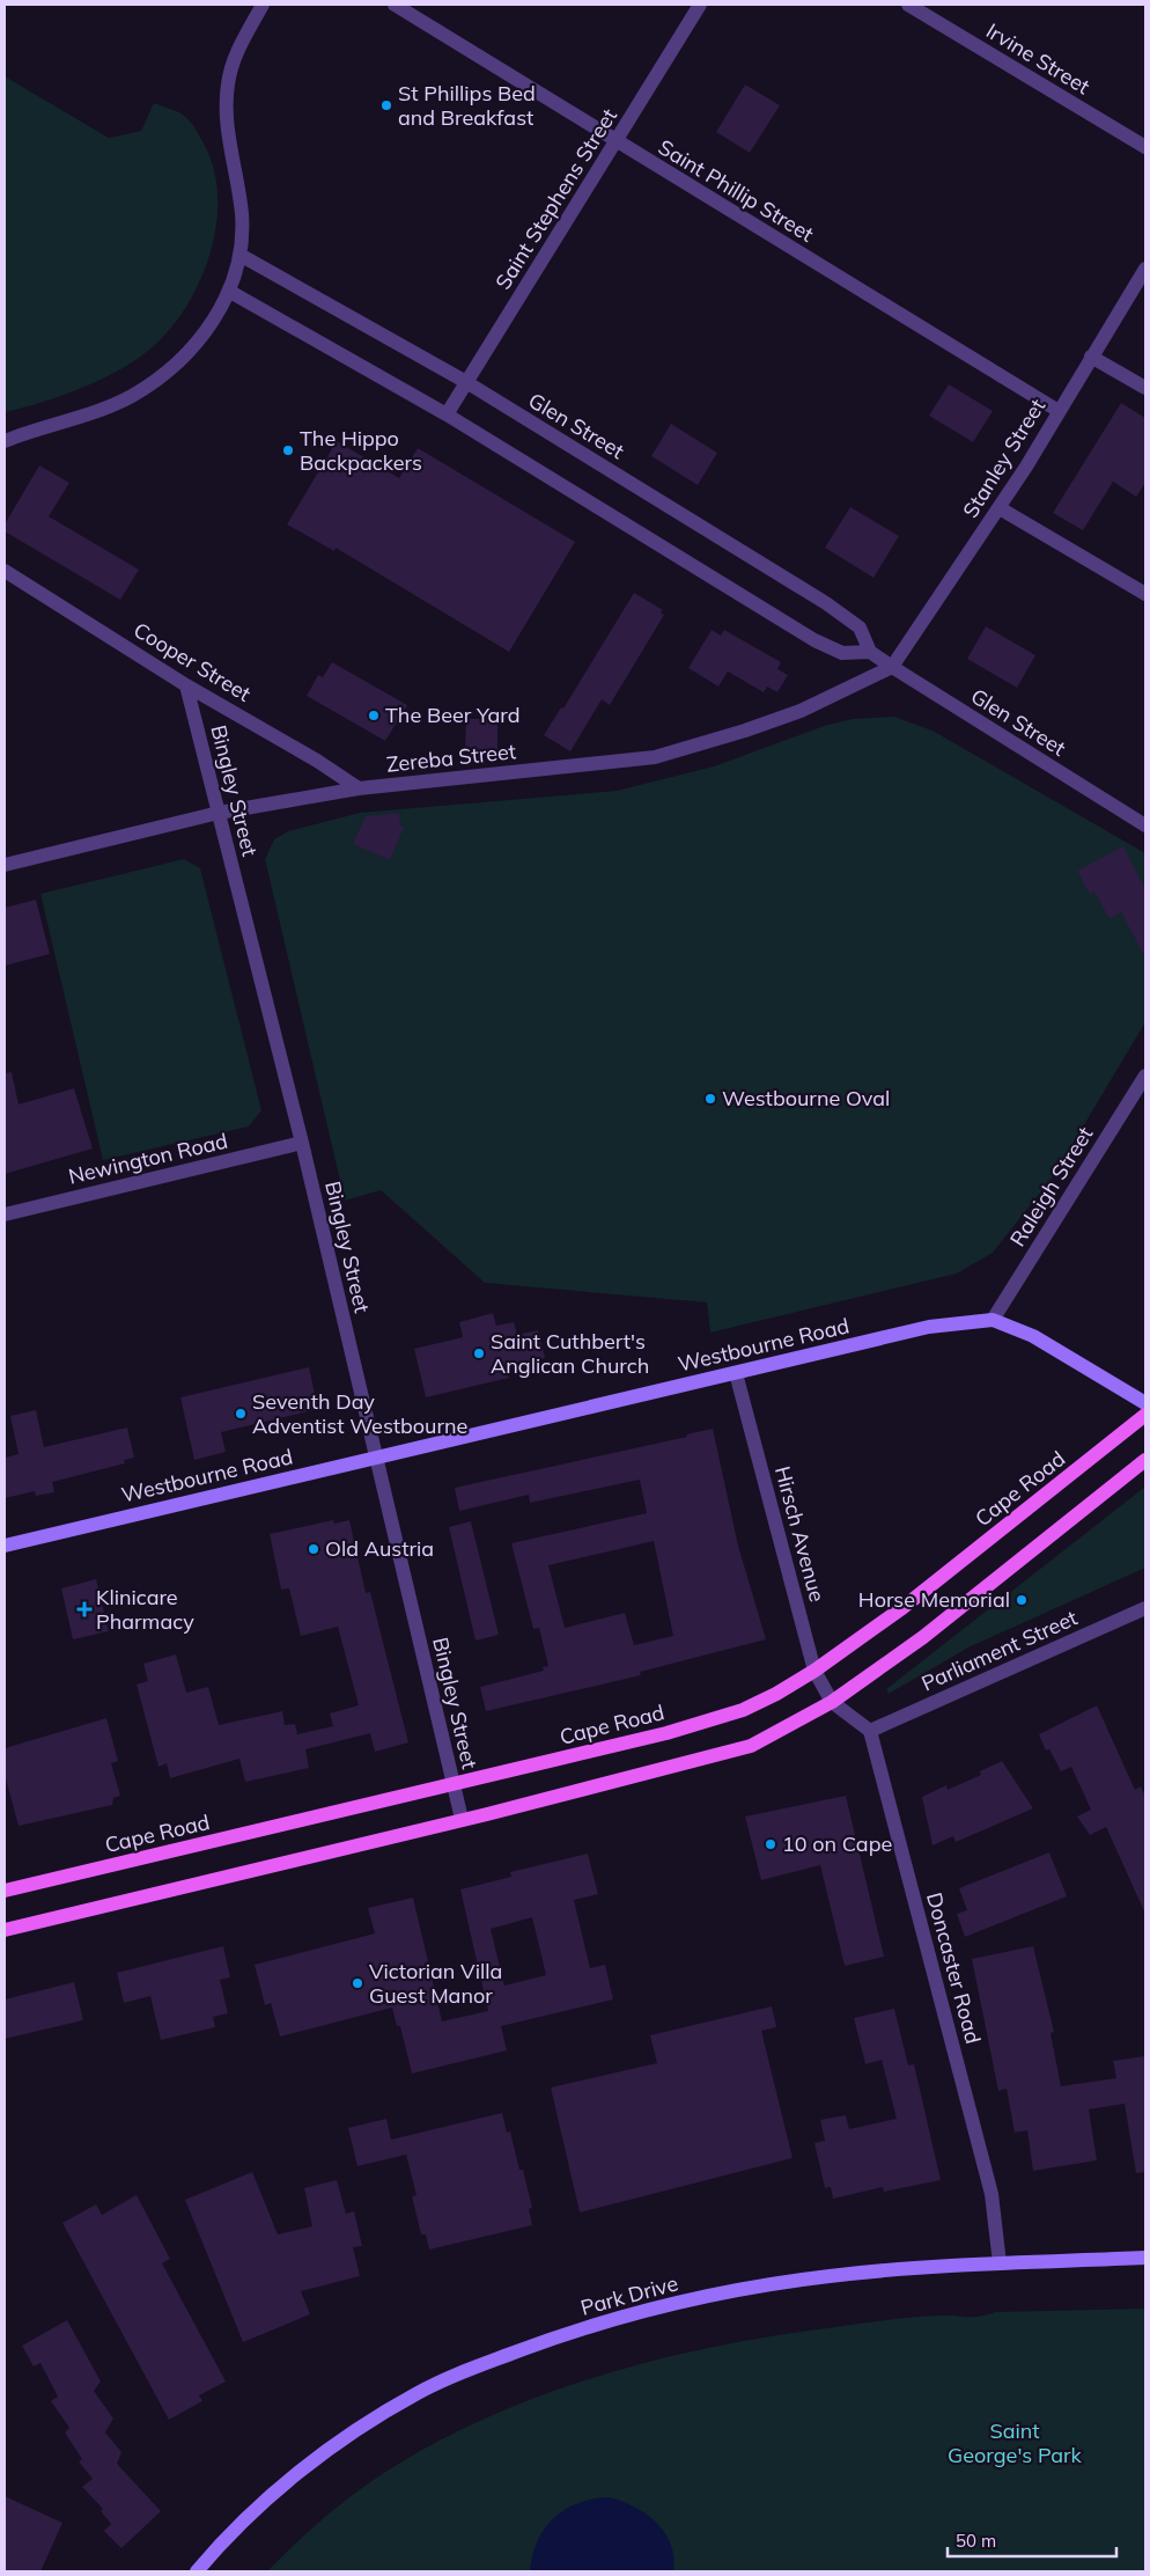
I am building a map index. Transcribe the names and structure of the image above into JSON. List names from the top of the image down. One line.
{"streets":{"main road":["Cape Road"],"street":["Irvine Street","Saint Phillip Street","Saint Stephens Street","Glen Street","Stanley Street","Cooper Street","Zereba Street","Bingley Street","Newington Road","Raleigh Street","Westbourne Road","Hirsch Avenue","Parliament Street","Doncaster Road","Park Drive"]},"crossings":[["Saint Phillip Street","Saint Stephens Street"],["Saint Phillip Street","Stanley Street"],["Saint Stephens Street","Glen Street"],["Glen Street","Stanley Street"],["Glen Street","Zereba Street"],["Stanley Street","Zereba Street"],["Cooper Street","Zereba Street"],["Cooper Street","Bingley Street"],["Zereba Street","Bingley Street"],["Bingley Street","Newington Road"],["Bingley Street","Westbourne Road"],["Bingley Street","Cape Road"],["Raleigh Street","Westbourne Road"],["Westbourne Road","Hirsch Avenue"],["Cape Road","Hirsch Avenue"],["Parliament Street","Doncaster Road"],["Doncaster Road","Park Drive"]],"parks":["Saint George's Park"],"places":{"other":["St Phillips Bed and Breakfast","The Hippo Backpackers","The Beer Yard","Westbourne Oval","Saint Cuthbert's Anglican Church","Seventh Day Adventist Westbourne","Old Austria","Horse Memorial","10 on Cape","Victorian Villa Guest Manor"],"health":["Klinicare Pharmacy"]},"scale_bar":"50 m"}
